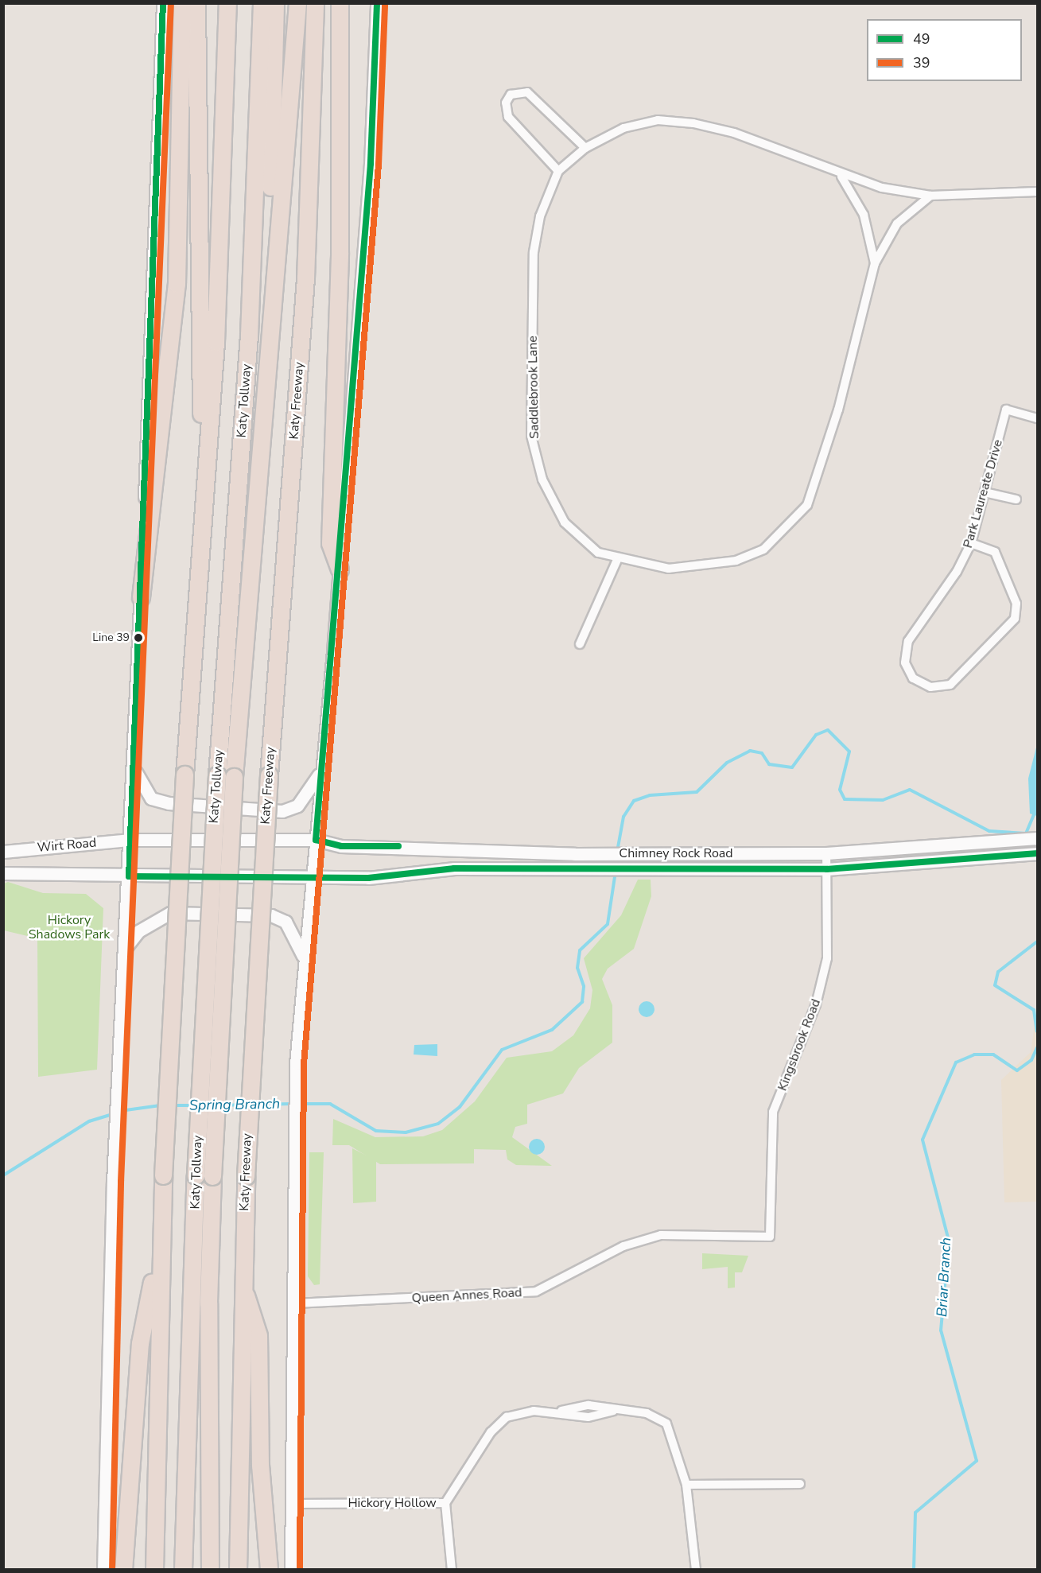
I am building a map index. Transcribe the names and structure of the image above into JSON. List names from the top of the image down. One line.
{"streets":{"highway":["Katy Tollway","Katy Freeway"],"main road":["Wirt Road","Chimney Rock Road"],"street":["Saddlebrook Lane","Park Laureate Drive","Kingsbrook Road","Queen Annes Road","Hickory Hollow"]},"crossings":[["Wirt Road","Chimney Rock Road"],["Chimney Rock Road","Kingsbrook Road"],["Kingsbrook Road","Queen Annes Road"]],"water":["Spring Branch","Briar Branch"],"parks":["Hickory Shadows Park"],"places":["Line 39"],"lines":["transit line 49","transit line 39"],"legend":["49","39"]}
